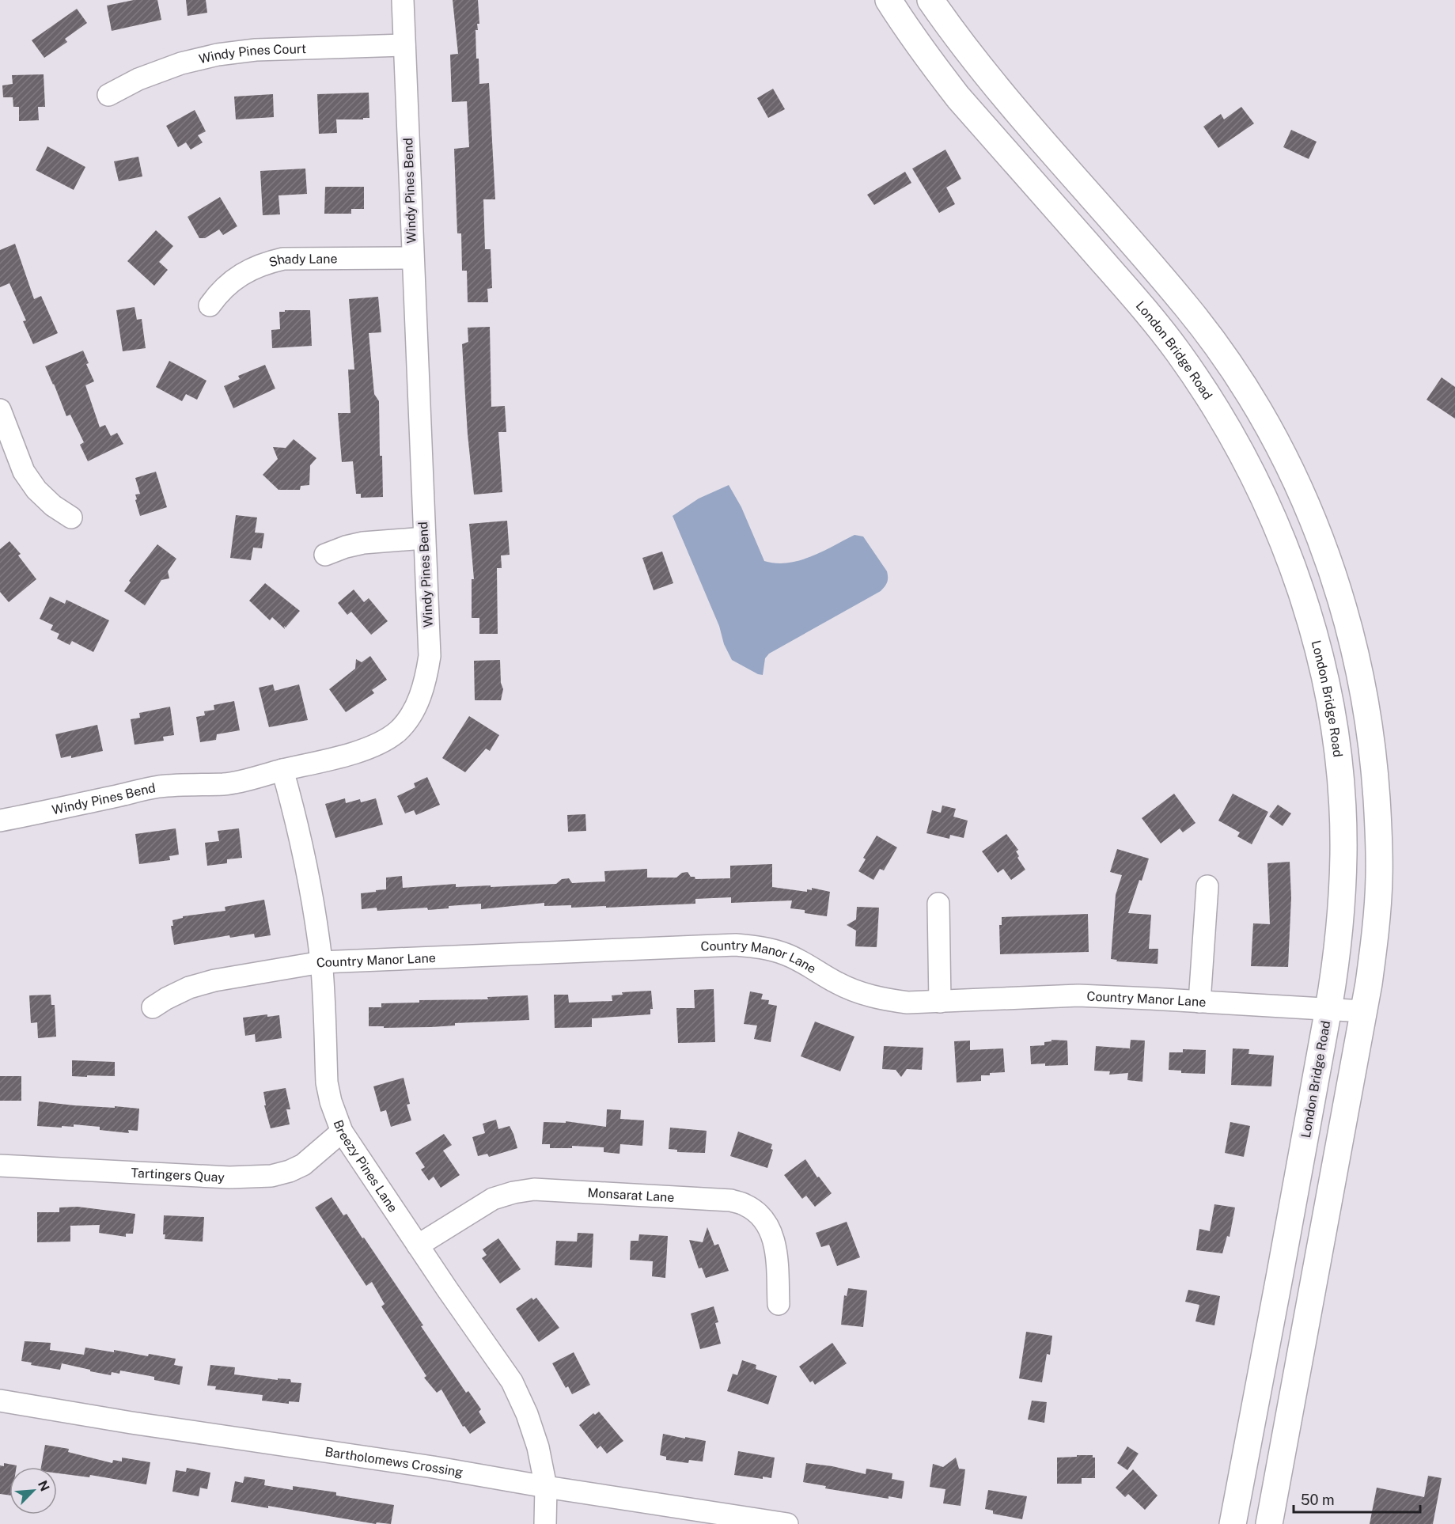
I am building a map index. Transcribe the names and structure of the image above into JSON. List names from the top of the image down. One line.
{"streets":{"main road":["London Bridge Road"],"street":["Windy Pines Court","Windy Pines Bend","Shady Lane","Country Manor Lane","Breezy Pines Lane","Tartingers Quay","Monsarat Lane","Bartholomews Crossing"]},"crossings":[["Windy Pines Court","Windy Pines Bend"],["Windy Pines Bend","Shady Lane"],["Windy Pines Bend","Breezy Pines Lane"],["London Bridge Road","Country Manor Lane"],["Country Manor Lane","Breezy Pines Lane"],["Breezy Pines Lane","Tartingers Quay"],["Breezy Pines Lane","Monsarat Lane"],["Breezy Pines Lane","Bartholomews Crossing"]],"scale_bar":"50 m","north":"top right"}
